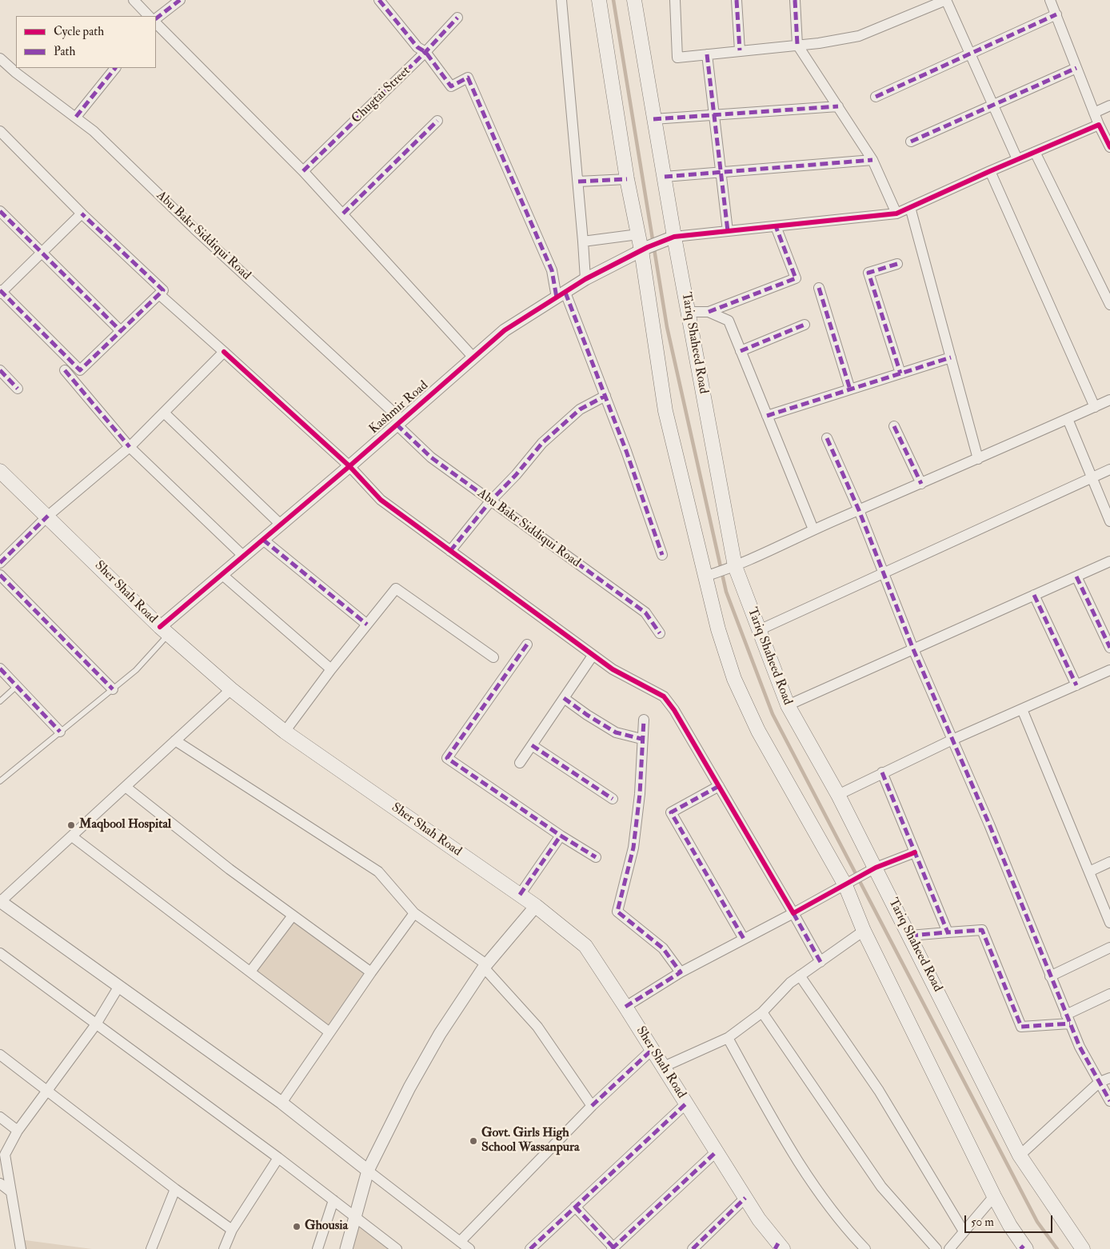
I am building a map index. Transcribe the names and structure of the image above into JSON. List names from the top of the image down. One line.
{"streets":{"main road":["Tariq Shaheed Road","Sher Shah Road"],"street":["Chugtai Street","Abu Bakr Siddiqui Road","Kashmir Road"]},"crossings":[["Abu Bakr Siddiqui Road","Kashmir Road"],["Tariq Shaheed Road","Kashmir Road"],["Kashmir Road","Sher Shah Road"]],"places":["Maqbool Hospital","Govt. Girls High School Wassanpura","Ghousia"],"legend":["Cycle path","Path"],"scale_bar":"50 m"}
